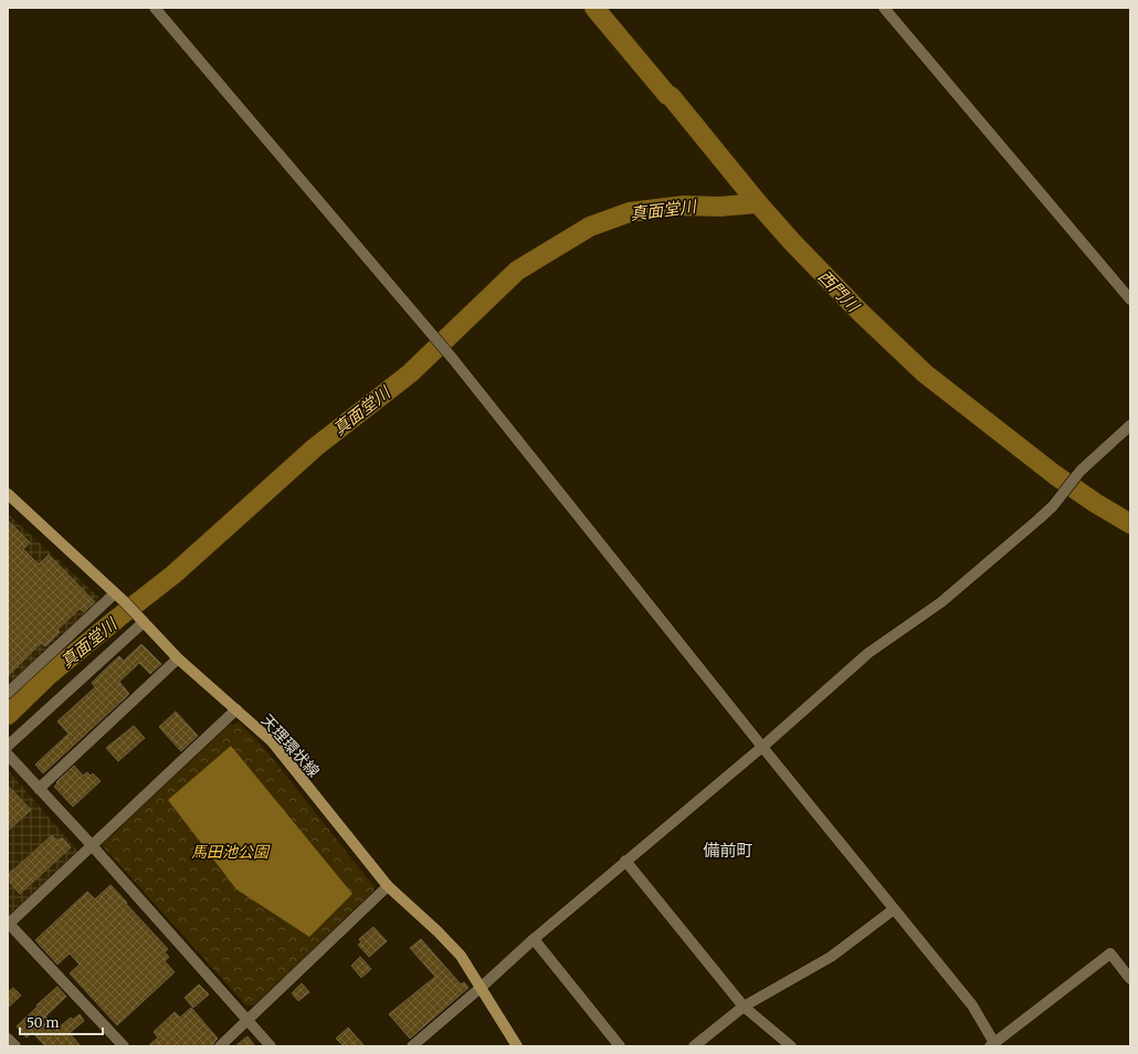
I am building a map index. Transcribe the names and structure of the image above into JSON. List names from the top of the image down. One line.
{"streets":{"main road":["天理環状線"]},"districts":["備前町"],"water":["真面堂川","西門川"],"parks":["馬田池公園"],"scale_bar":"50 m"}
